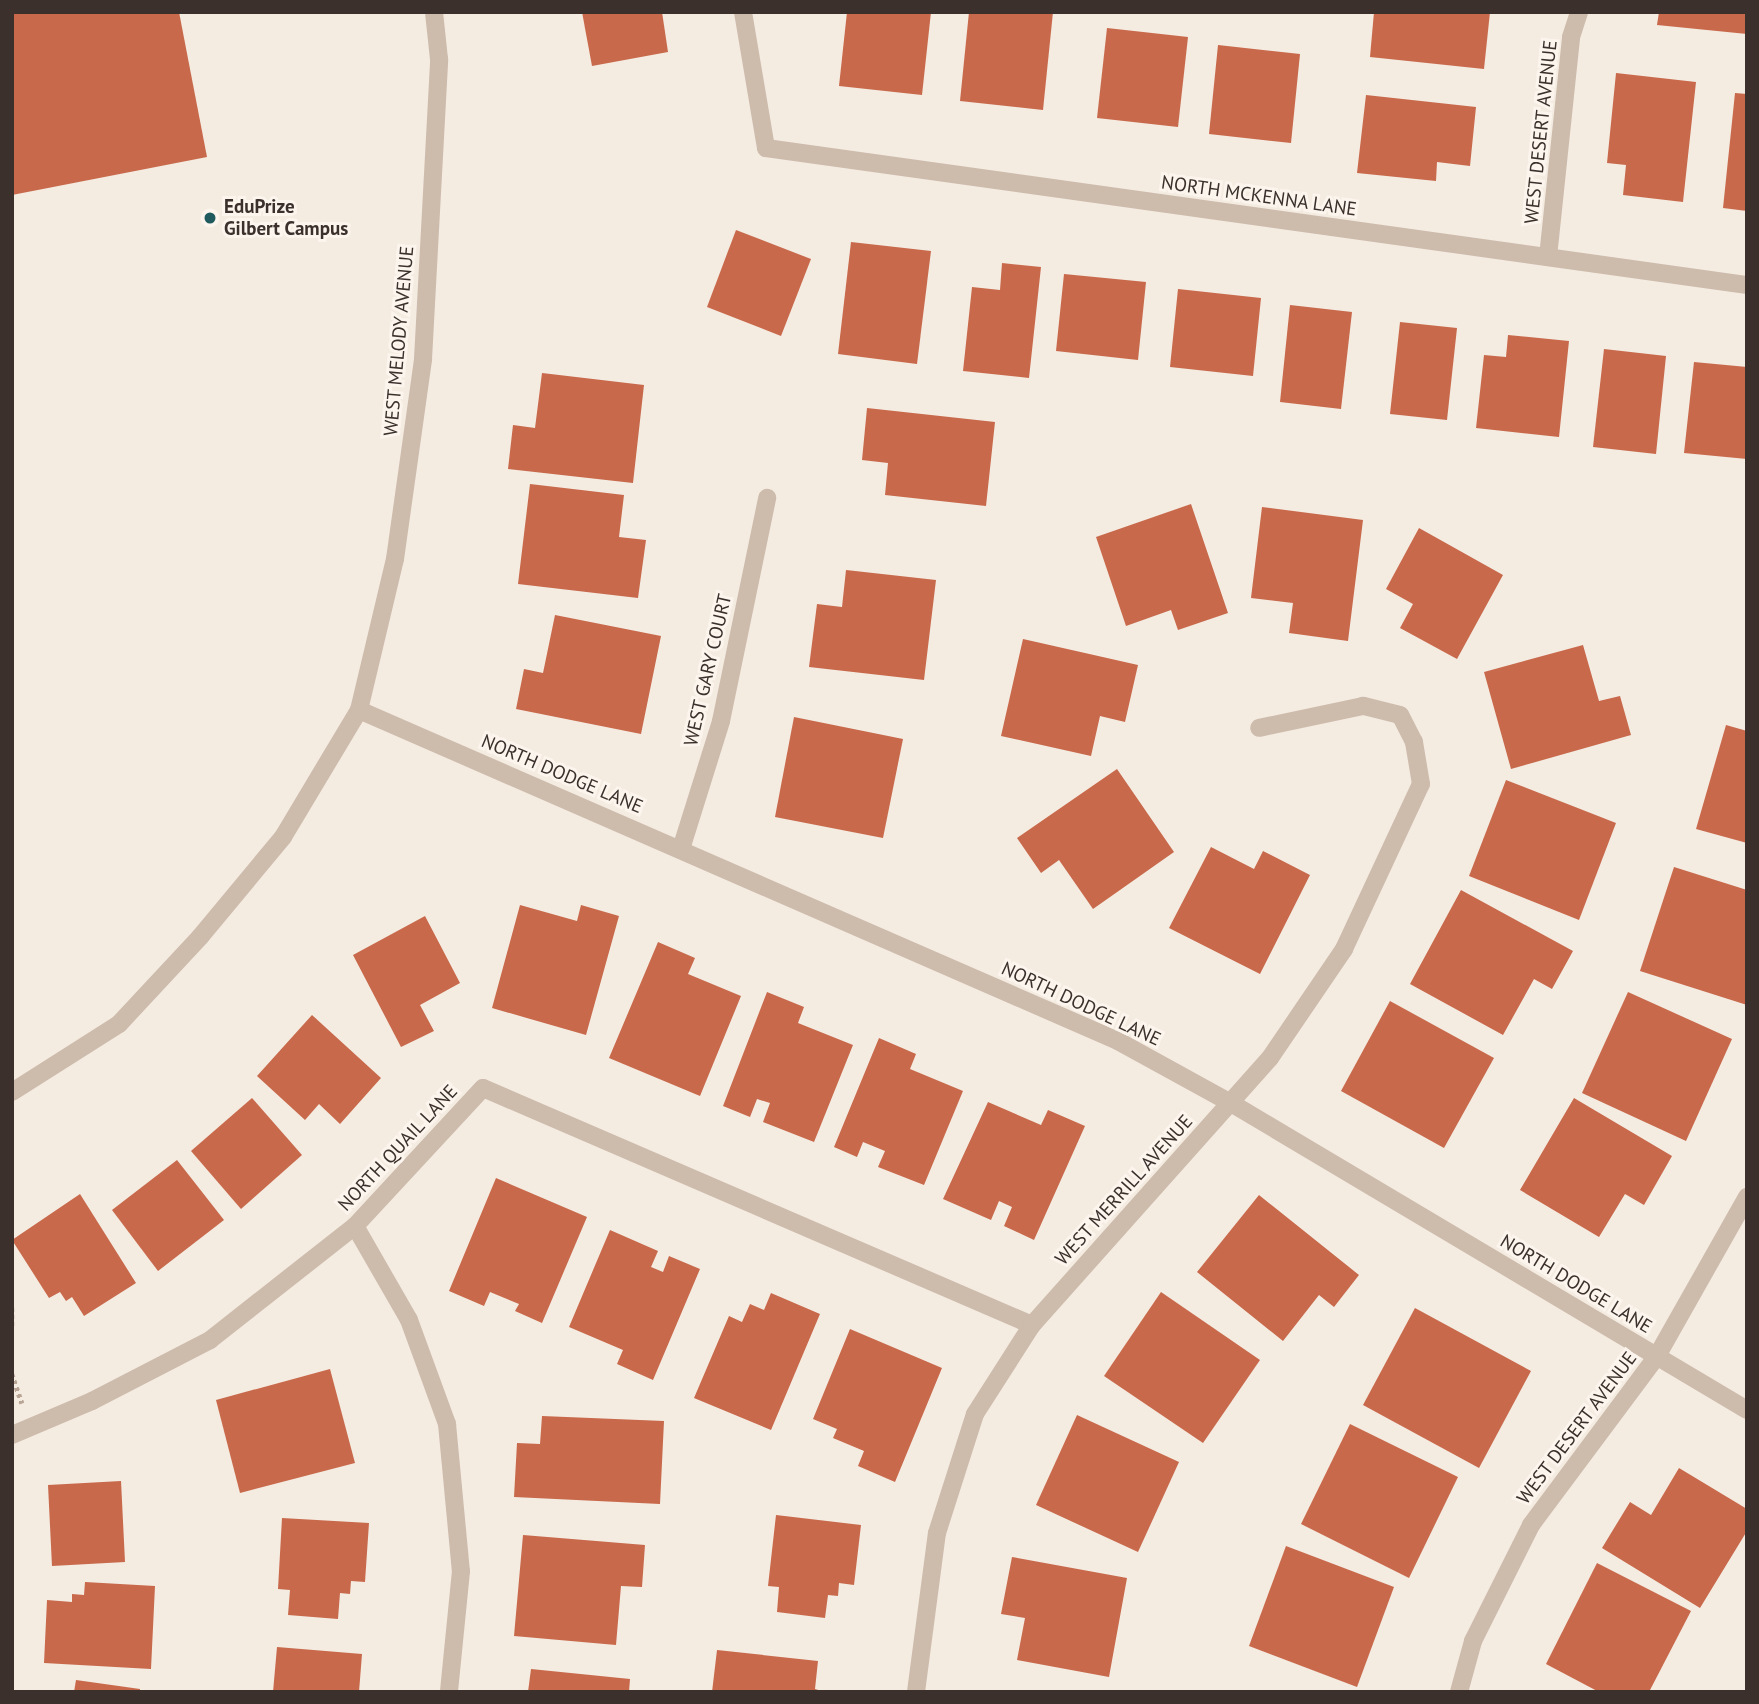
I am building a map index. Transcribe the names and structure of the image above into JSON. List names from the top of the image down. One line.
{"streets":{"street":["WEST DESERT AVENUE","NORTH MCKENNA LANE","WEST MELODY AVENUE","WEST GARY COURT","NORTH DODGE LANE","NORTH QUAIL LANE","WEST MERRILL AVENUE"]},"crossings":[["WEST DESERT AVENUE","NORTH MCKENNA LANE"],["WEST DESERT AVENUE","NORTH DODGE LANE"],["WEST MELODY AVENUE","NORTH DODGE LANE"],["WEST GARY COURT","NORTH DODGE LANE"],["NORTH DODGE LANE","WEST MERRILL AVENUE"],["NORTH QUAIL LANE","WEST MERRILL AVENUE"]],"places":["EduPrize Gilbert Campus"]}
